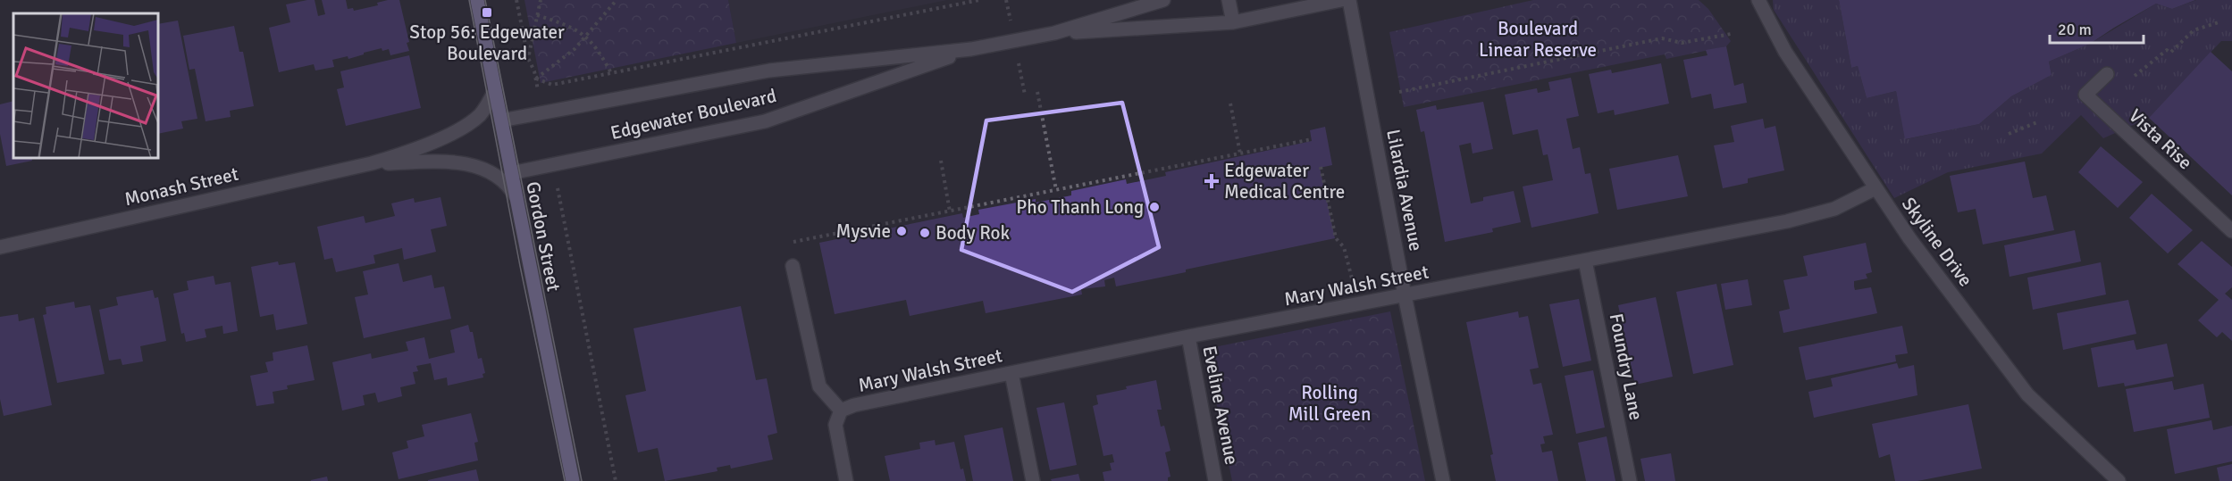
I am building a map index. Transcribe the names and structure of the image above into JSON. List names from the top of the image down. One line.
{"streets":{"main road":["Gordon Street"],"street":["Edgewater Boulevard","Vista Rise","Monash Street","Lilardia Avenue","Skyline Drive","Mary Walsh Street","Foundry Lane","Eveline Avenue"]},"crossings":[["Edgewater Boulevard","Gordon Street"],["Monash Street","Gordon Street"],["Lilardia Avenue","Mary Walsh Street"],["Skyline Drive","Mary Walsh Street"],["Mary Walsh Street","Foundry Lane"],["Mary Walsh Street","Eveline Avenue"]],"parks":["Boulevard Linear Reserve","Rolling Mill Green"],"places":{"transit":["Stop 56: Edgewater Boulevard"],"health":["Edgewater Medical Centre"],"other":["Pho Thanh Long","Mysvie","Body Rok"]},"scale_bar":"20 m"}
